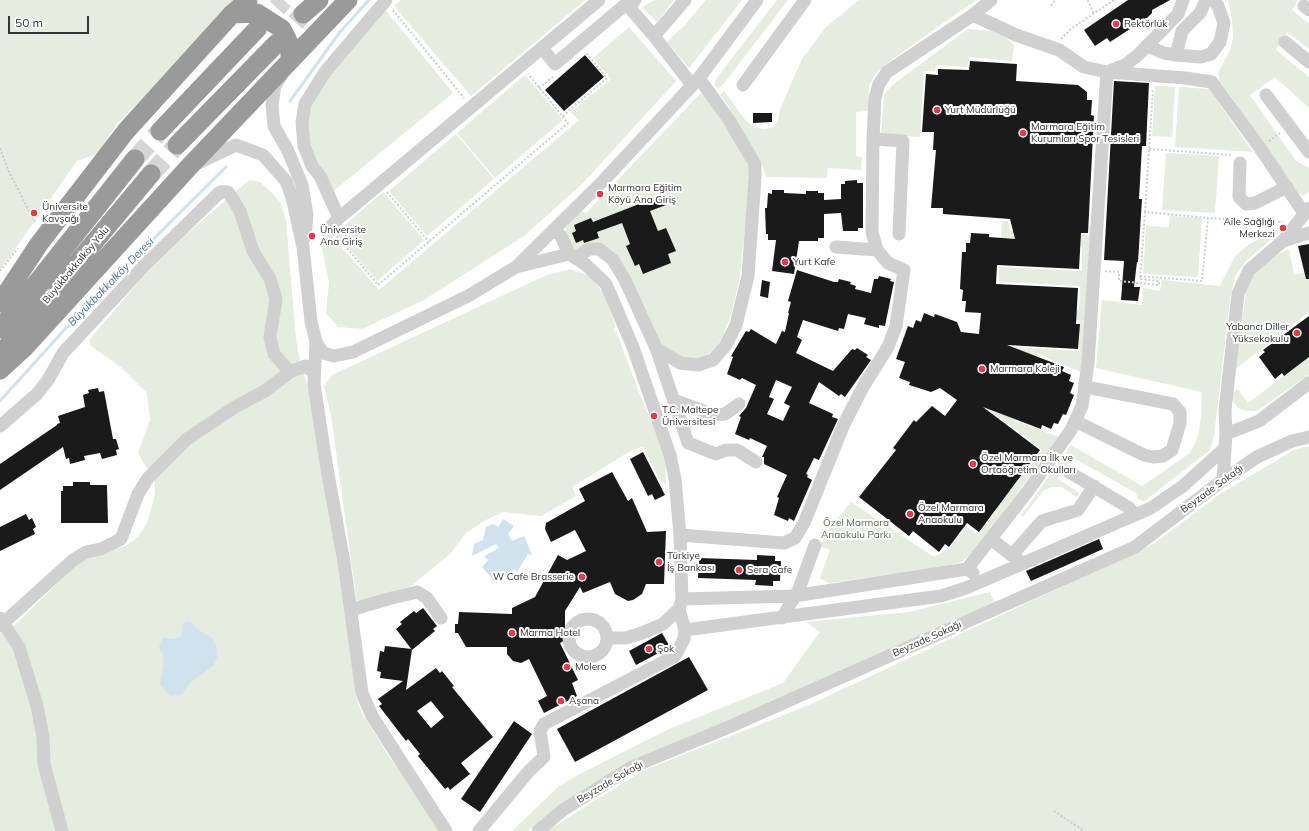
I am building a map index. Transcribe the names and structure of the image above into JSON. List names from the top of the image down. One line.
{"streets":{"highway":["Büyükbakkalköy Yolu"],"street":["Beyzade Sokağı"]},"water":["Büyükbakkalköy Deresi"],"parks":["Özel Marmara Anaokulu Parkı"],"places":["Rektörlük","Yurt Müdürlüğü","Marmara Eğitim Kurumları Spor Tesisleri","Marmara Eğitim Köyü Ana Giriş","Üniversite Kavşağı","Aile Sağlığı Merkezi","Üniversite Ana Giriş","Yurt Kafe","Yabancı Diller Yüksekokulu","Marmara Koleji","T.C. Maltepe Üniversitesi","Özel Marmara İlk ve Ortaöğretim Okulları","Özel Marmara Anaokulu","Türkiye İş Bankası","Sera Cafe","W Cafe Brasserie","Marma Hotel","Şok","Molero","Aşana"],"scale_bar":"50 m"}
